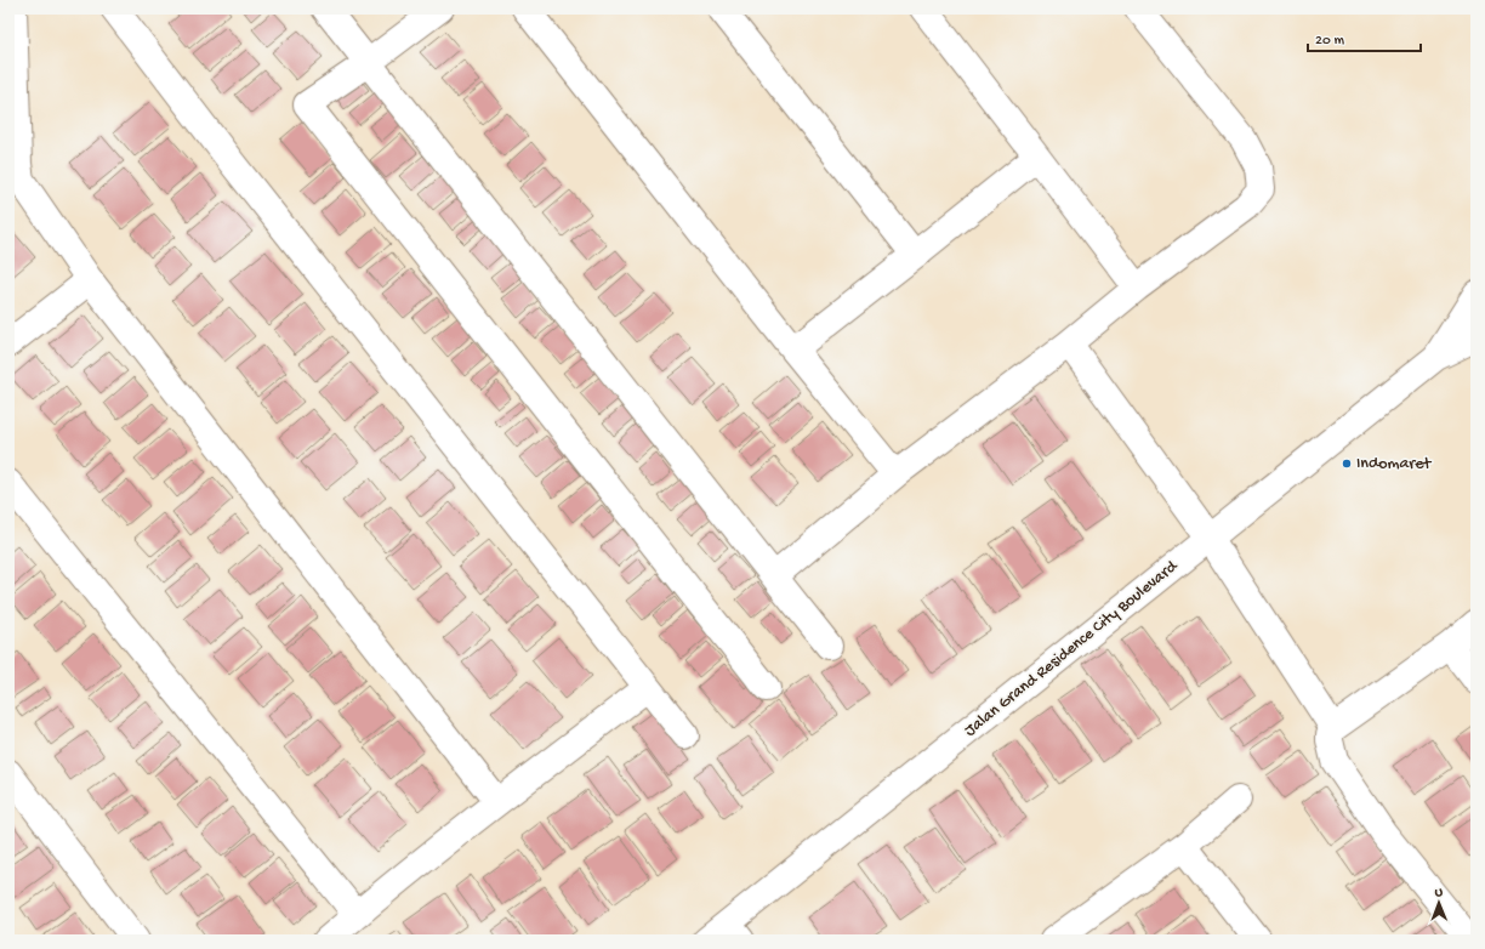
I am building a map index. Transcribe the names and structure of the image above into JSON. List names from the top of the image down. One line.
{"streets":{"street":["Jalan Grand Residence City Boulevard"]},"places":["Indomaret"],"scale_bar":"20 m","north":"top"}
